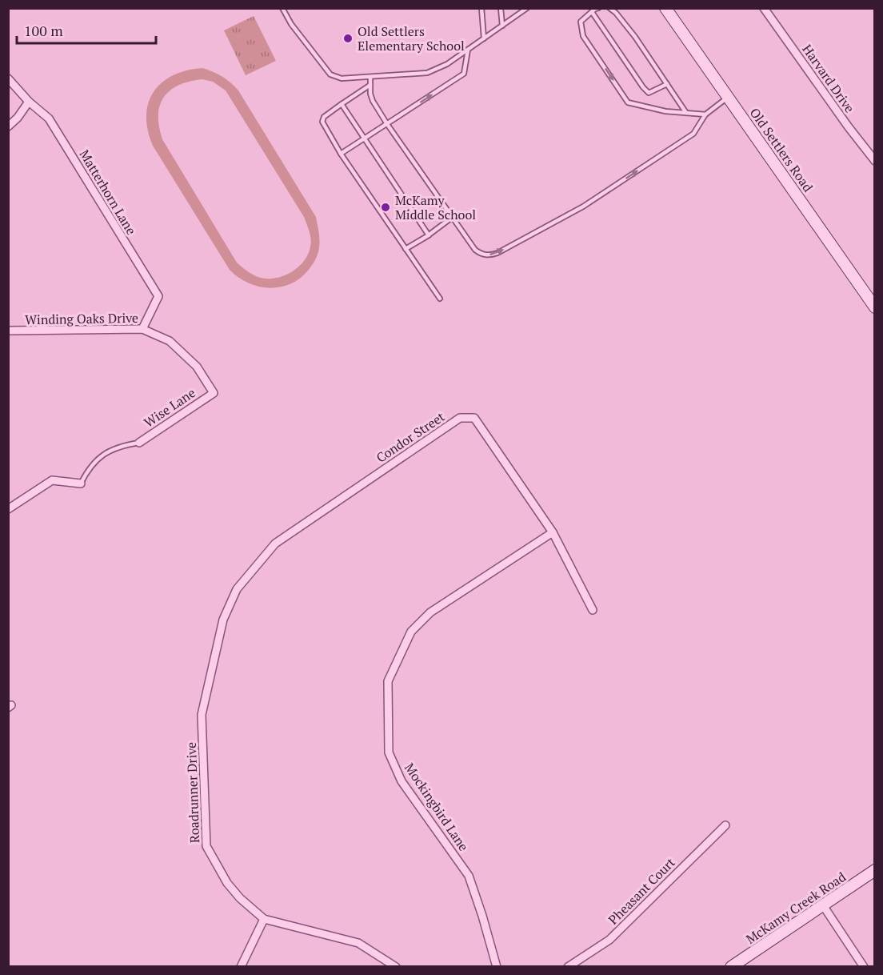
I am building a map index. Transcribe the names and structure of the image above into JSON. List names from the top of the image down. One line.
{"streets":{"street":["Harvard Drive","Old Settlers Road","Matterhorn Lane","Winding Oaks Drive","Wise Lane","Condor Street","Roadrunner Drive","Mockingbird Lane","Pheasant Court","McKamy Creek Road"]},"crossings":[["Matterhorn Lane","Winding Oaks Drive"],["Winding Oaks Drive","Wise Lane"],["Condor Street","Roadrunner Drive"],["Condor Street","Mockingbird Lane"]],"places":["Old Settlers Elementary School","McKamy Middle School"],"scale_bar":"100 m"}
